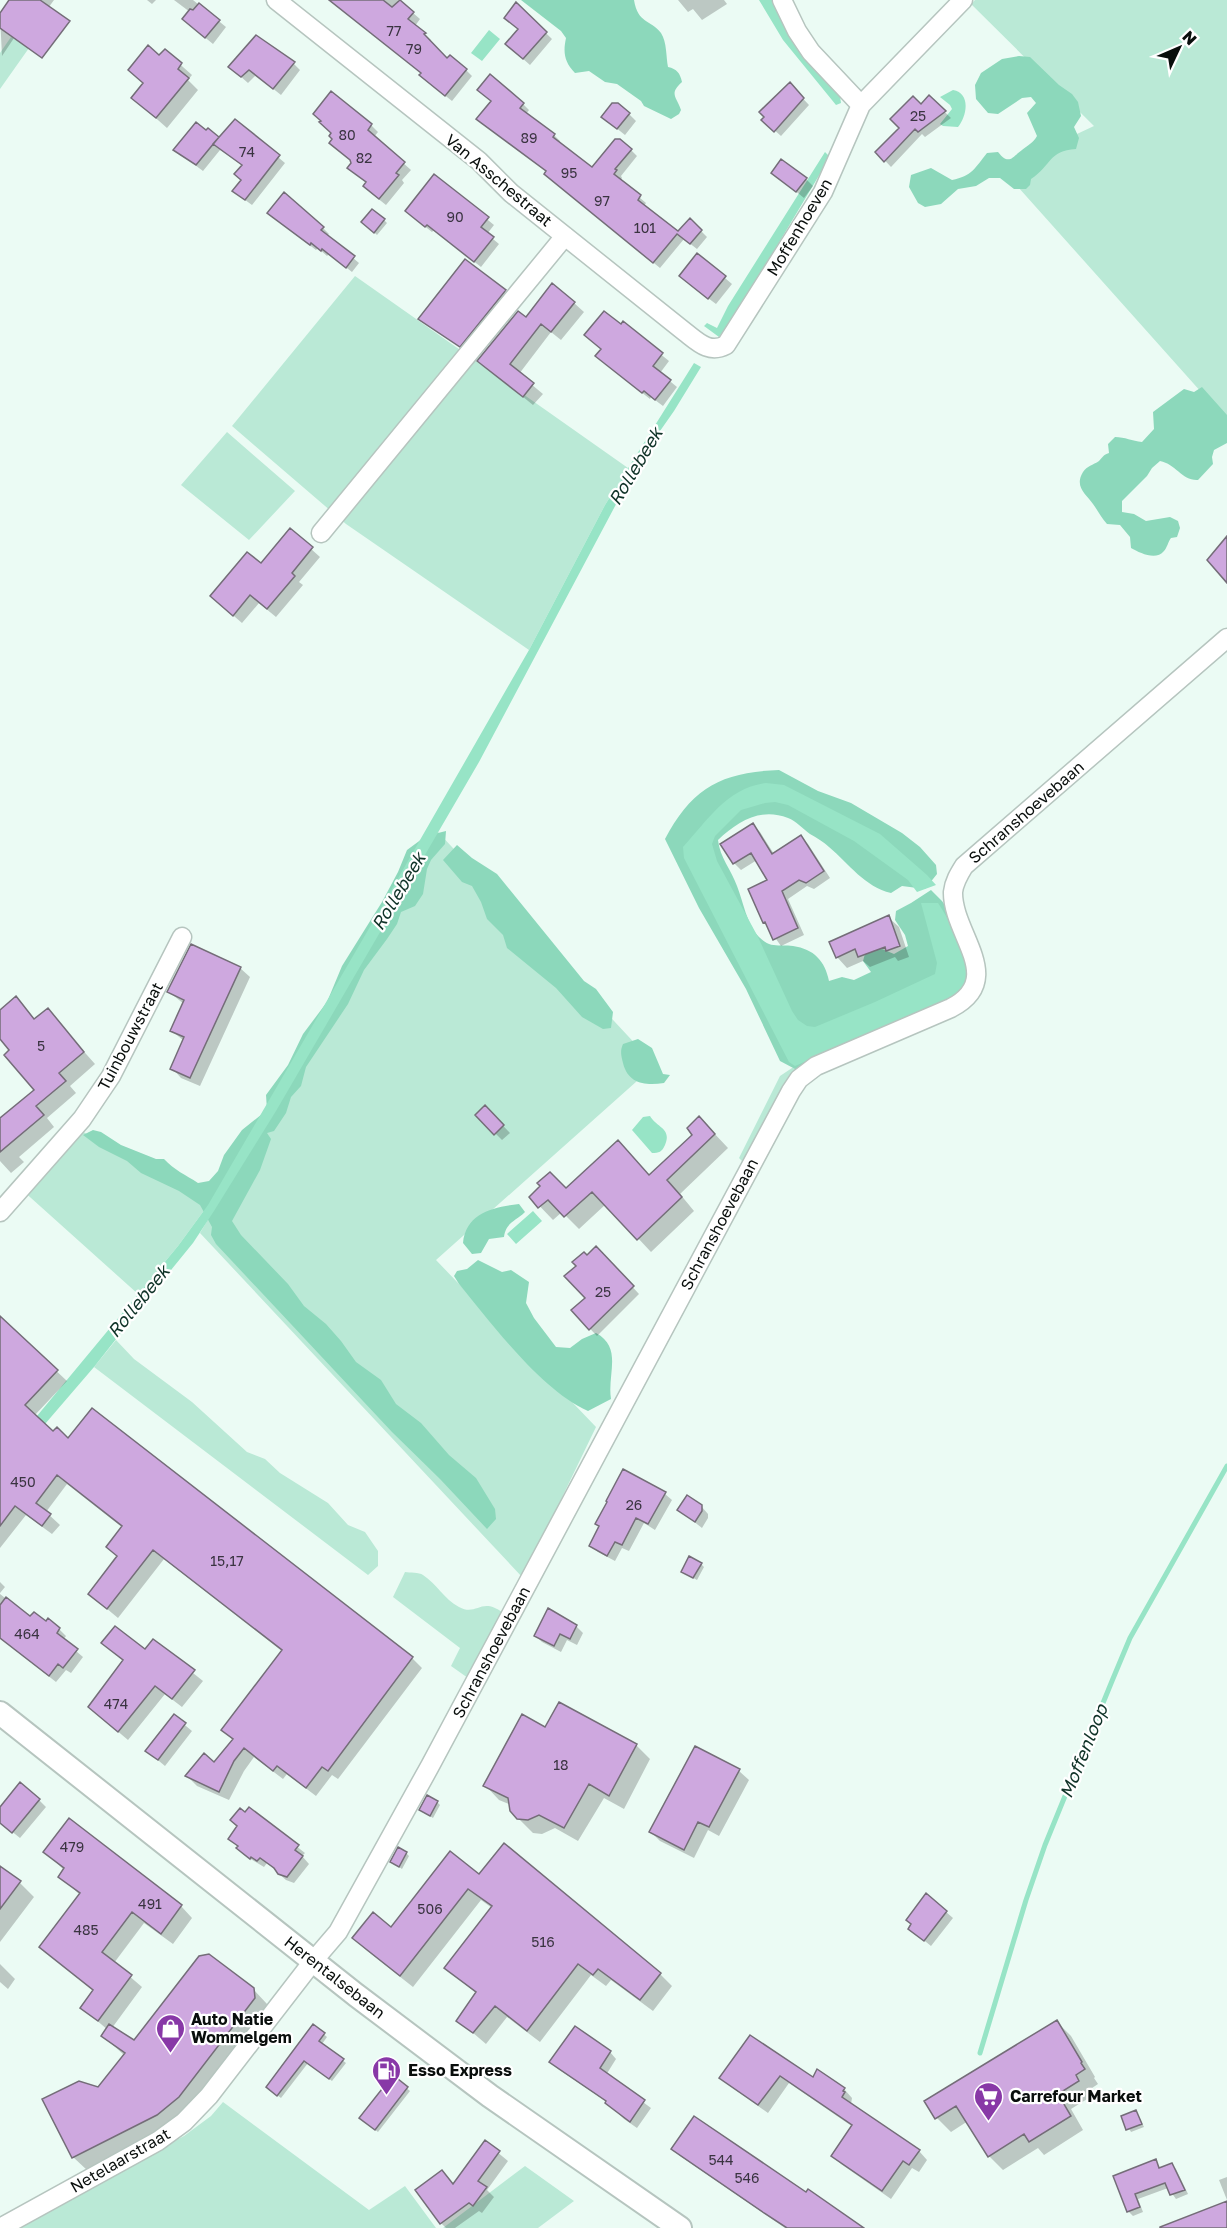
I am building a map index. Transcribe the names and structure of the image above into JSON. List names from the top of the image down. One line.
{"streets":{"main road":["Herentalsebaan"],"street":["Van Asschestraat","Moffenhoeven","Schranshoevebaan","Tuinbouwstraat","Netelaarstraat"]},"crossings":[["Van Asschestraat","Moffenhoeven"],["Schranshoevebaan","Herentalsebaan"],["Schranshoevebaan","Netelaarstraat"],["Herentalsebaan","Netelaarstraat"]],"water":["Rollebeek","Moffenloop"],"places":{"shop":["Auto Natie Wommelgem"],"fuel station":["Esso Express"],"supermarket":["Carrefour Market"]},"house_numbers":["77","79","25","80","89","74","82","95","97","90","101","5","25","450","26","15,17","464","474","18","479","491","506","485","516","544","546"],"north":"top right"}
